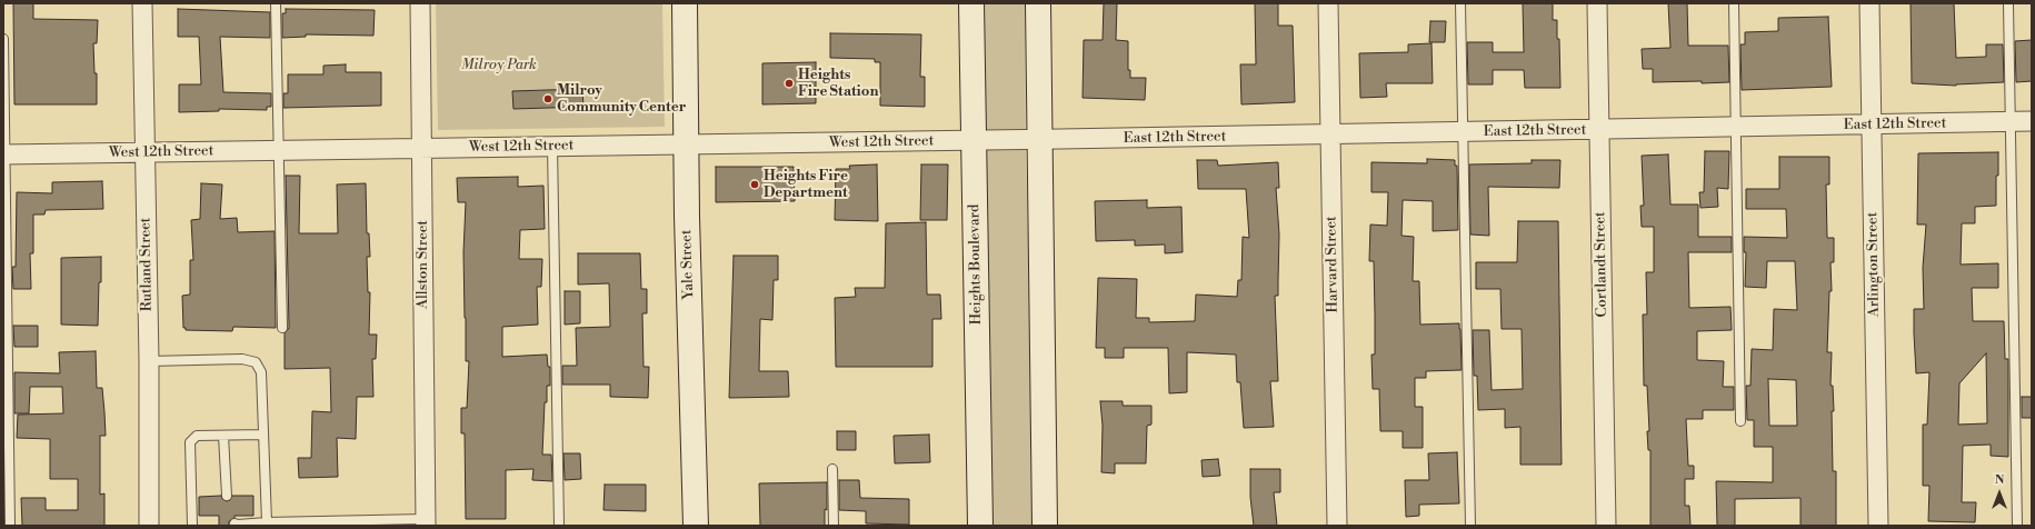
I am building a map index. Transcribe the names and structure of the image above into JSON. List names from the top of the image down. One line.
{"streets":{"main road":["Yale Street","Heights Boulevard"],"street":["East 12th Street","West 12th Street","Rutland Street","Allston Street","Harvard Street","Cortlandt Street","Arlington Street"]},"crossings":[["East 12th Street","West 12th Street"],["East 12th Street","Harvard Street"],["East 12th Street","Cortlandt Street"],["East 12th Street","Arlington Street"],["West 12th Street","Rutland Street"],["West 12th Street","Allston Street"],["West 12th Street","Yale Street"],["West 12th Street","Heights Boulevard"]],"parks":["Milroy Park"],"places":["Heights Fire Station","Milroy Community Center","Heights Fire Department"],"north":"top"}
